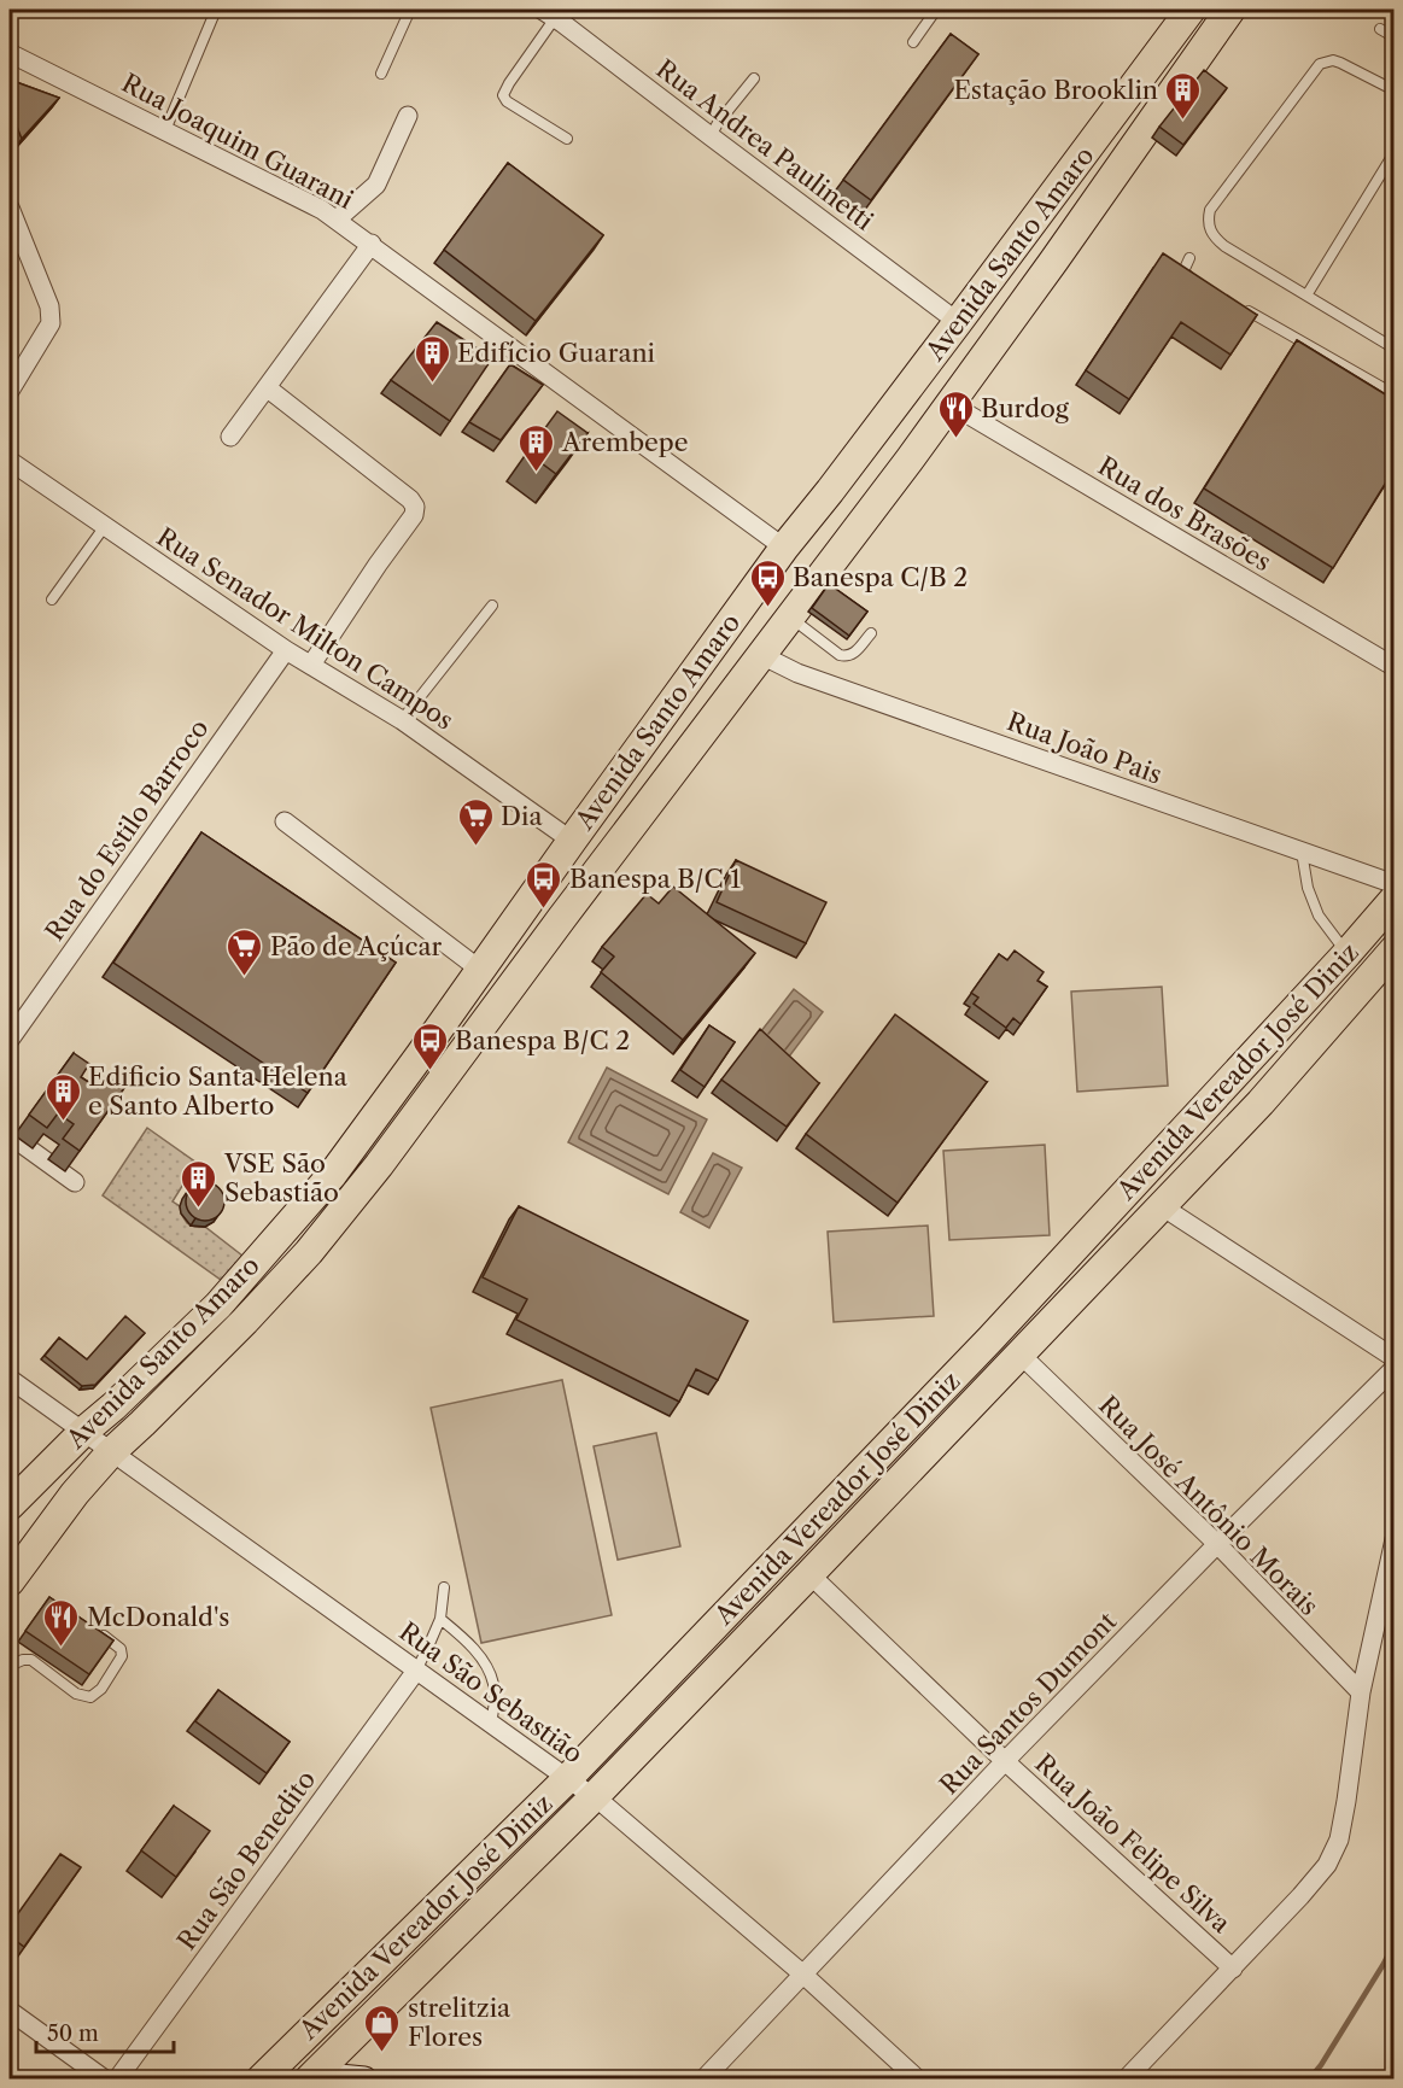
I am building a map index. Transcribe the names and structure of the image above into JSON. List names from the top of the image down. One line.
{"streets":{"main road":["Avenida Santo Amaro","Avenida Vereador José Diniz"],"street":["Rua Joaquim Guarani","Rua Andrea Paulinetti","Rua dos Brasões","Rua Senador Milton Campos","Rua João Pais","Rua do Estilo Barroco","Rua José Antônio Morais","Rua São Sebastião","Rua Santos Dumont","Rua João Felipe Silva","Rua São Benedito"]},"crossings":[["Rua Joaquim Guarani","Avenida Santo Amaro"],["Rua Andrea Paulinetti","Avenida Santo Amaro"],["Avenida Santo Amaro","Rua dos Brasões"],["Avenida Santo Amaro","Rua Senador Milton Campos"],["Avenida Santo Amaro","Rua João Pais"],["Avenida Santo Amaro","Rua São Sebastião"],["Rua Senador Milton Campos","Rua do Estilo Barroco"],["Avenida Vereador José Diniz","Rua José Antônio Morais"],["Avenida Vereador José Diniz","Rua São Sebastião"],["Avenida Vereador José Diniz","Rua João Felipe Silva"],["Rua José Antônio Morais","Rua Santos Dumont"],["Rua São Sebastião","Rua Santos Dumont"],["Rua São Sebastião","Rua São Benedito"],["Rua Santos Dumont","Rua João Felipe Silva"]],"places":{"building":["Estação Brooklin","Edifício Guarani","Arembepe","Edificio Santa Helena e Santo Alberto","VSE São Sebastião"],"restaurant":["Burdog","McDonald's"],"bus stop":["Banespa C/B 2","Banespa B/C 1","Banespa B/C 2"],"supermarket":["Dia","Pão de Açúcar"],"shop":["strelitzia Flores"]},"scale_bar":"50 m"}
